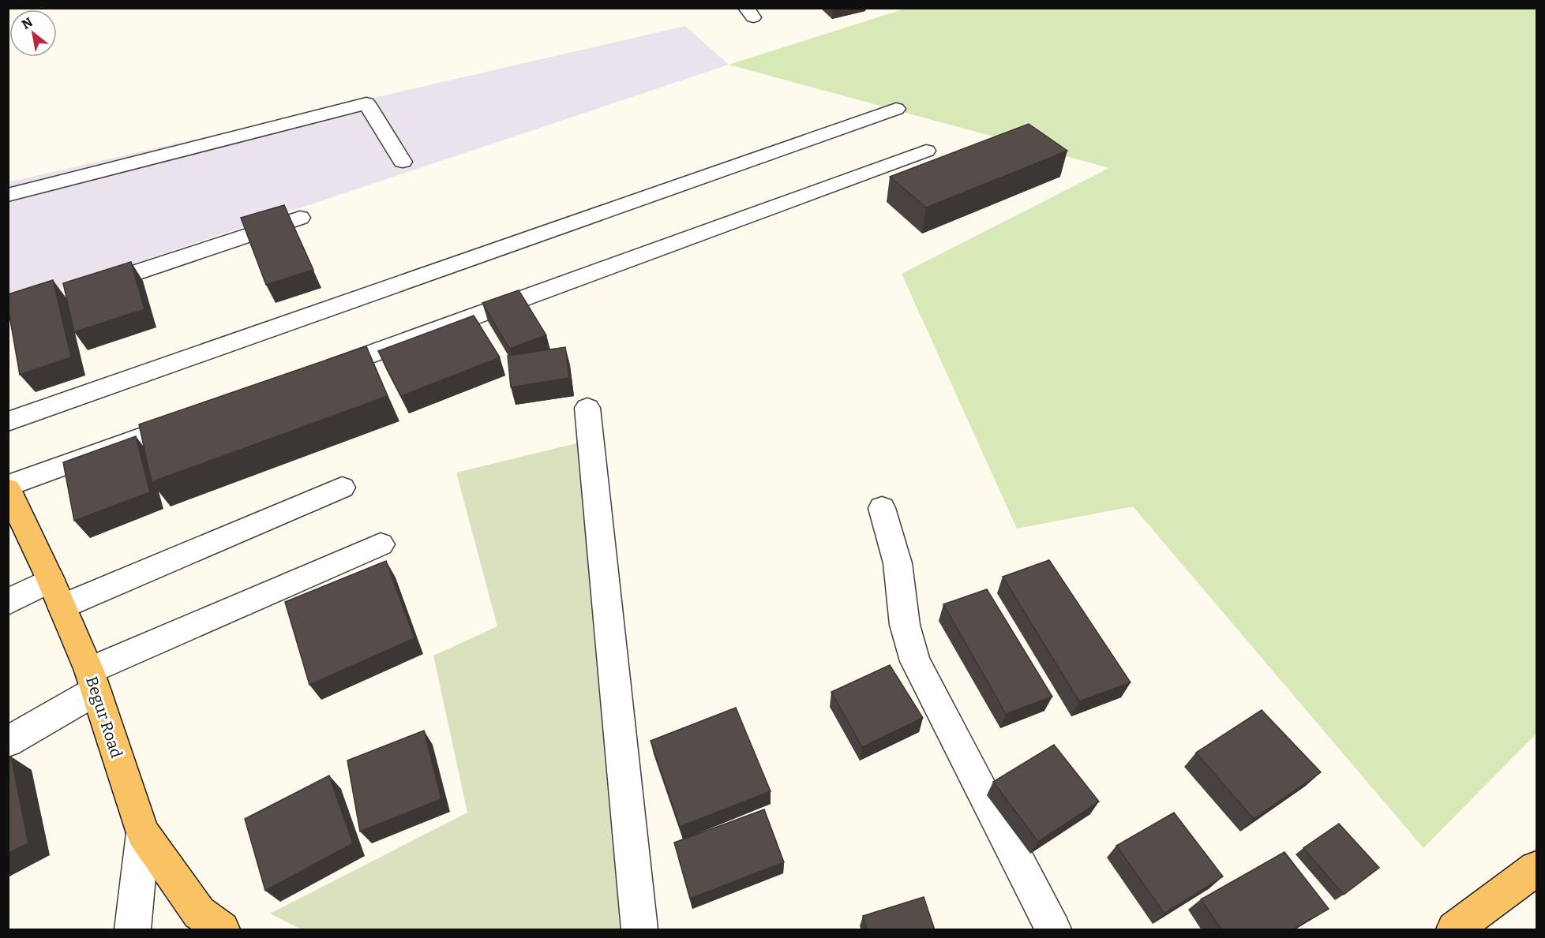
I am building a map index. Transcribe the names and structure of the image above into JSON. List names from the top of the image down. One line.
{"streets":{"main road":["Begur Road"]},"north":"top left"}
